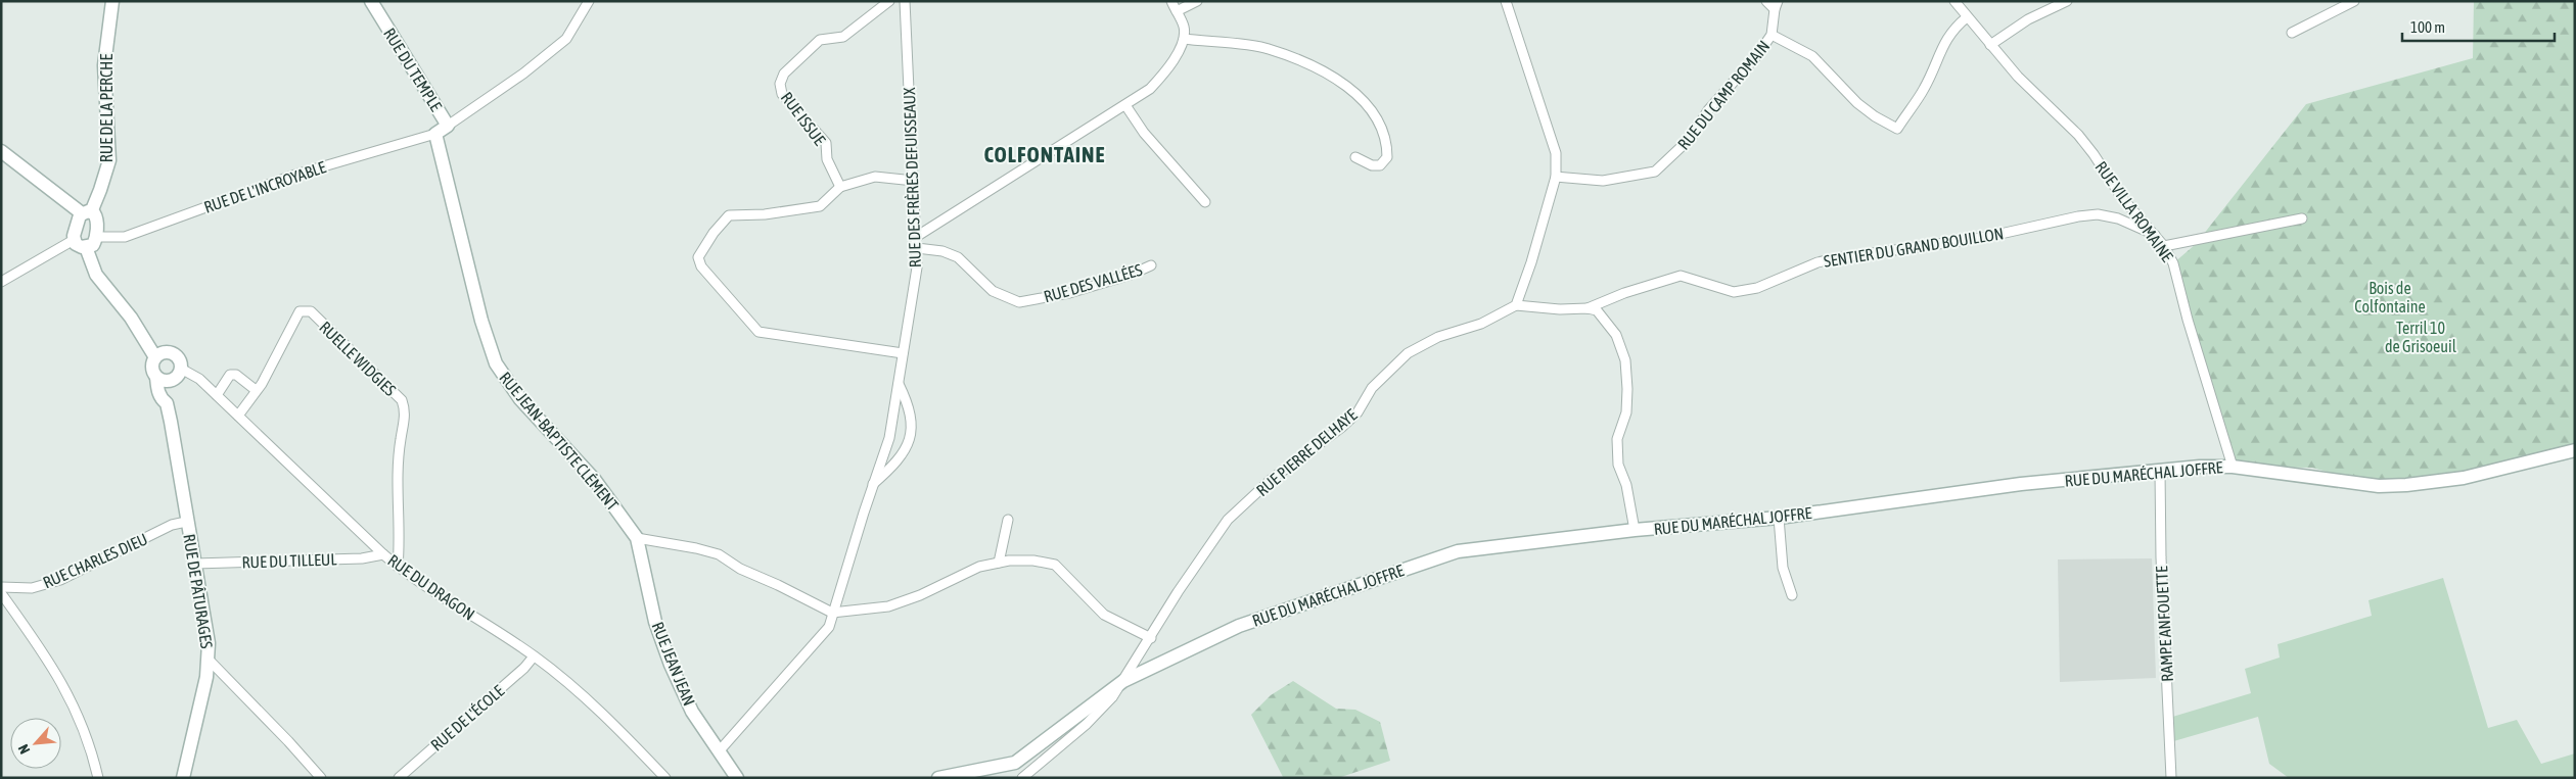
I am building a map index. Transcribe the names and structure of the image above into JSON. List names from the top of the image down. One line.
{"streets":{"street":["RUE DU TEMPLE","RUE DU CAMP ROMAIN","RUE DE LA PERCHE","RUE ISSUE","RUE DES FRÈRES DEFUISSEAUX","RUE DE L'INCROYABLE","RUE VILLA ROMAINE","SENTIER DU GRAND BOUILLON","RUE DES VALLÉES","RUELLE WIDGIES","RUE JEAN-BAPTISTE CLÉMENT","RUE PIERRE DELHAYE","RUE DU MARÉCHAL JOFFRE","RUE CHARLES DIEU","RUE DU TILLEUL","RUE DU DRAGON","RUE DE PÂTURAGES","RAMPE ANFOUETTE","RUE JEAN JEAN","RUE DE L'ÉCOLE"]},"crossings":[["RUE DU TEMPLE","RUE DE L'INCROYABLE"],["RUE DU TEMPLE","RUE JEAN-BAPTISTE CLÉMENT"],["RUE DES FRÈRES DEFUISSEAUX","RUE DES VALLÉES"],["RUE DES FRÈRES DEFUISSEAUX","RUE JEAN JEAN"],["RUE DE L'INCROYABLE","RUE JEAN-BAPTISTE CLÉMENT"],["RUE VILLA ROMAINE","SENTIER DU GRAND BOUILLON"],["RUE VILLA ROMAINE","RUE DU MARÉCHAL JOFFRE"],["SENTIER DU GRAND BOUILLON","RUE PIERRE DELHAYE"],["RUELLE WIDGIES","RUE DU DRAGON"],["RUE JEAN-BAPTISTE CLÉMENT","RUE JEAN JEAN"],["RUE PIERRE DELHAYE","RUE DU MARÉCHAL JOFFRE"],["RUE DU MARÉCHAL JOFFRE","RAMPE ANFOUETTE"],["RUE CHARLES DIEU","RUE DE PÂTURAGES"],["RUE DU TILLEUL","RUE DU DRAGON"],["RUE DU TILLEUL","RUE DE PÂTURAGES"],["RUE DU DRAGON","RUE DE PÂTURAGES"],["RUE DU DRAGON","RUE DE L'ÉCOLE"]],"districts":["COLFONTAINE"],"parks":["Bois de Colfontaine","Terril 10 de Grisoeuil"],"scale_bar":"100 m","north":"bottom left"}
